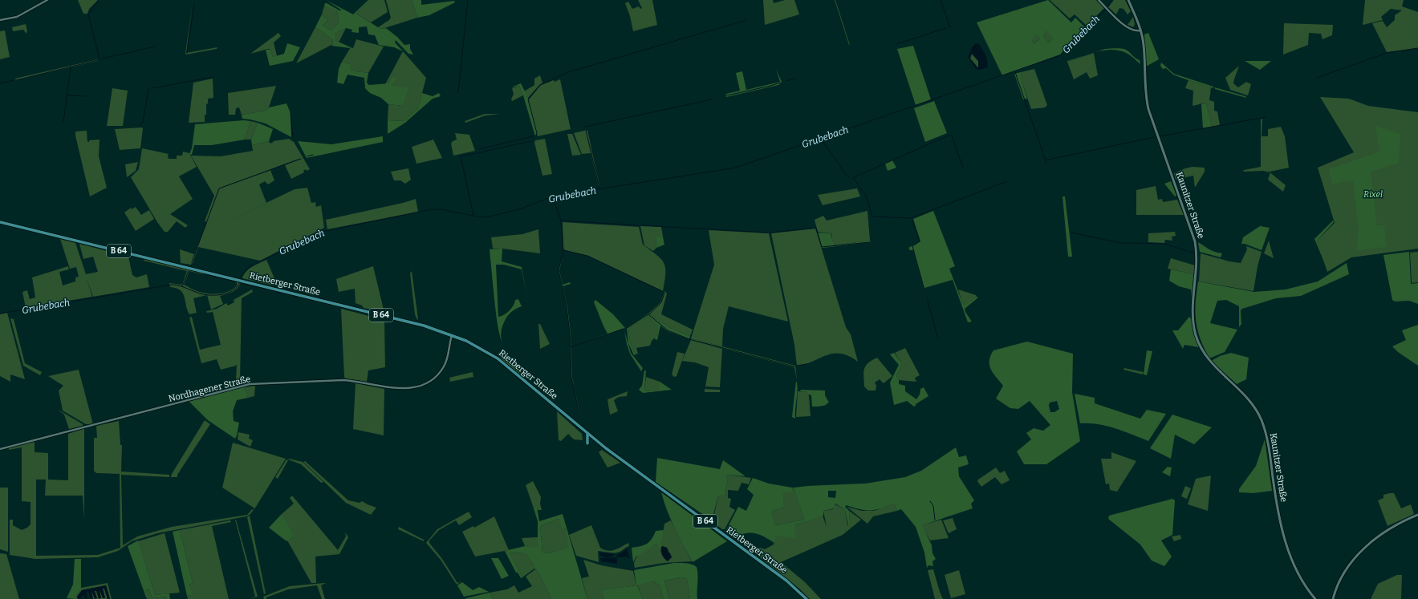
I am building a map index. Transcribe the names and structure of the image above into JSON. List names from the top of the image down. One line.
{"streets":{"main road":["Kaunitzer Straße","B 64","Rietberger Straße"],"street":["Nordhagener Straße"]},"crossings":[["Rietberger Straße","Nordhagener Straße"]],"water":["Grubebach"],"parks":["Rixel"]}
